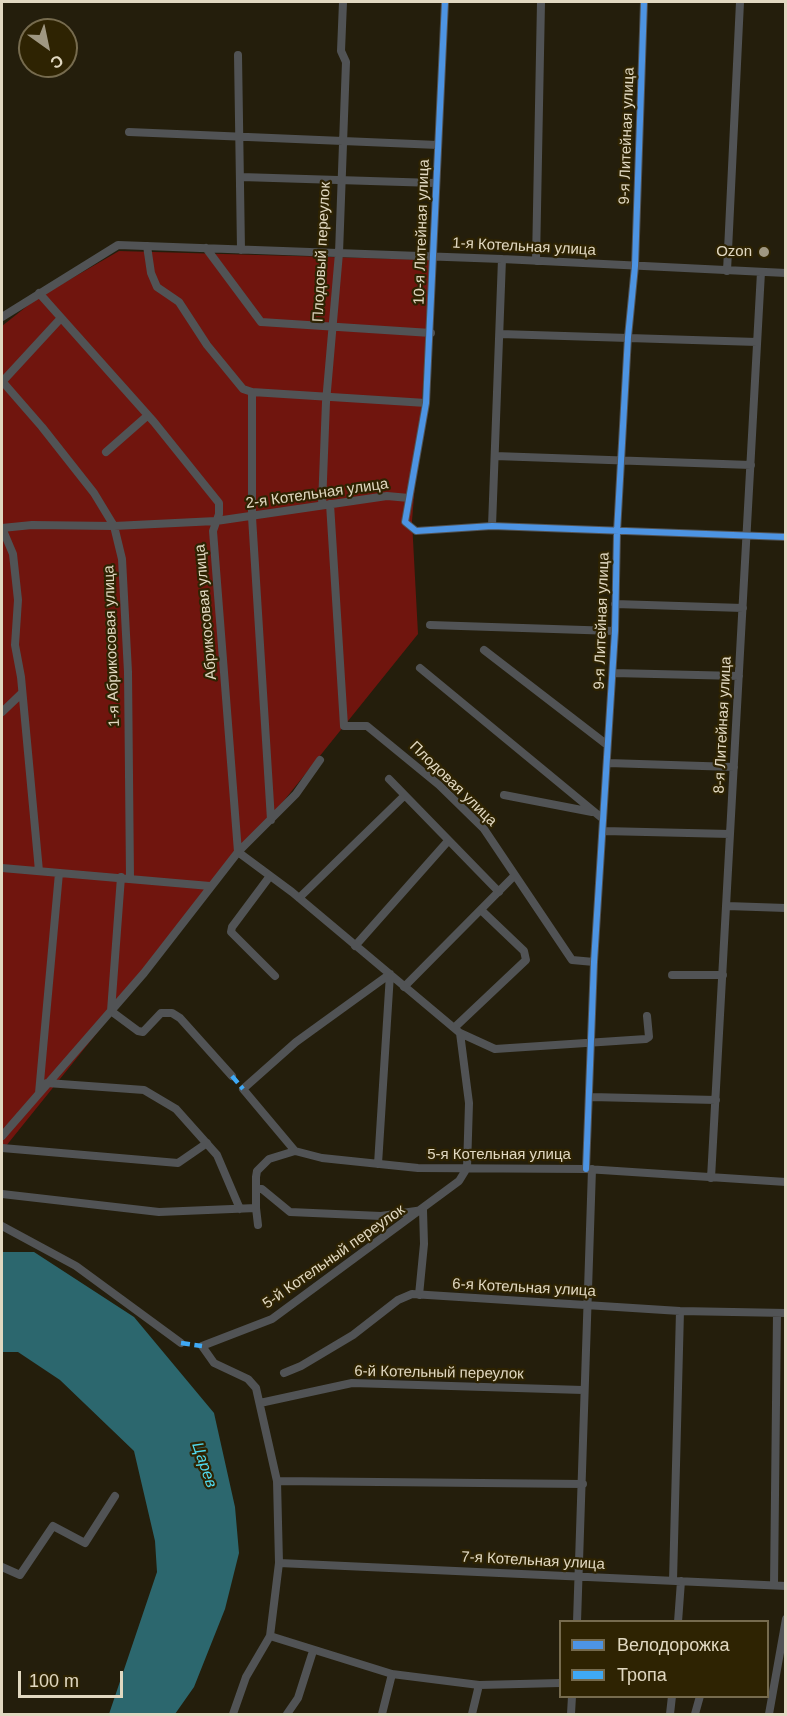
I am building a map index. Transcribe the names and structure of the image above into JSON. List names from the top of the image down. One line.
{"streets":{"street":["9-я Литейная улица","10-я Литейная улица","1-я Котельная улица","Плодовый переулок","2-я Котельная улица","Абрикосовая улица","1-я Абрикосовая улица","8-я Литейная улица","Плодовая улица","5-я Котельная улица","5-й Котельный переулок","6-я Котельная улица","6-й Котельный переулок","7-я Котельная улица"]},"crossings":[["9-я Литейная улица","1-я Котельная улица"],["9-я Литейная улица","2-я Котельная улица"],["9-я Литейная улица","Плодовая улица"],["9-я Литейная улица","5-я Котельная улица"],["9-я Литейная улица","6-я Котельная улица"],["9-я Литейная улица","6-й Котельный переулок"],["9-я Литейная улица","7-я Котельная улица"],["10-я Литейная улица","1-я Котельная улица"],["10-я Литейная улица","2-я Котельная улица"],["1-я Котельная улица","Плодовый переулок"],["1-я Котельная улица","Абрикосовая улица"],["1-я Котельная улица","8-я Литейная улица"],["Плодовый переулок","2-я Котельная улица"],["Плодовый переулок","Плодовая улица"],["2-я Котельная улица","Абрикосовая улица"],["2-я Котельная улица","1-я Абрикосовая улица"],["2-я Котельная улица","8-я Литейная улица"],["8-я Литейная улица","5-я Котельная улица"],["5-я Котельная улица","5-й Котельный переулок"],["5-й Котельный переулок","6-й Котельный переулок"]],"water":["Царев"],"places":["Ozon"],"legend":["Велодорожка","Тропа"],"scale_bar":"100 m","north":"bottom right"}
